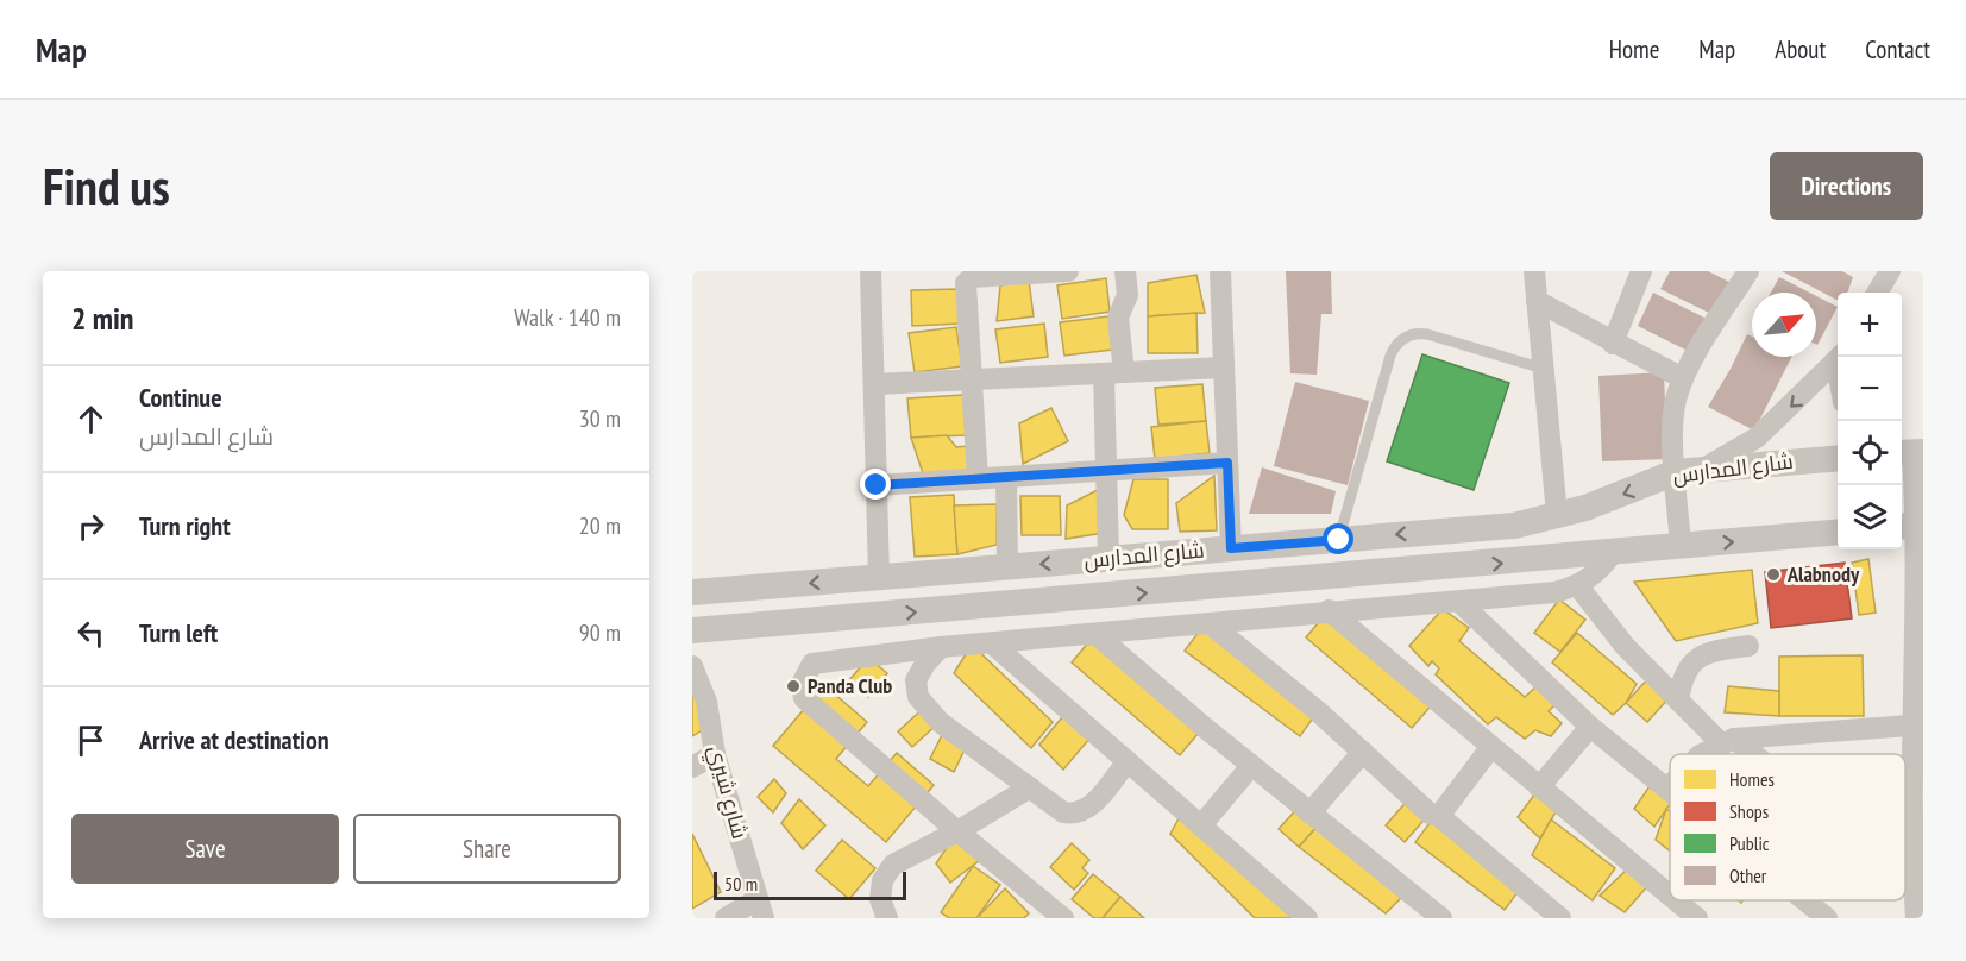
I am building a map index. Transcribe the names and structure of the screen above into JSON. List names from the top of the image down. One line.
{"streets":{"street":["شارع المدارس","شارع شيري"]},"places":["Alabnody","Panda Club"],"legend":["Homes","Shops","Public","Other"],"scale_bar":"50 m","north":"top right","page":{"header":"Map","nav":["Home","Map","About","Contact"],"buttons":["Directions",["Save","Share"]],"title":"Find us","heading":["2 min","Walk · 140 m"],"map_buttons":["+","−"],"list":[["Continue","شارع المدارس","30 m"],["Turn right","20 m"],["Turn left","90 m"],"Arrive at destination"],"scale":"50 m"}}
